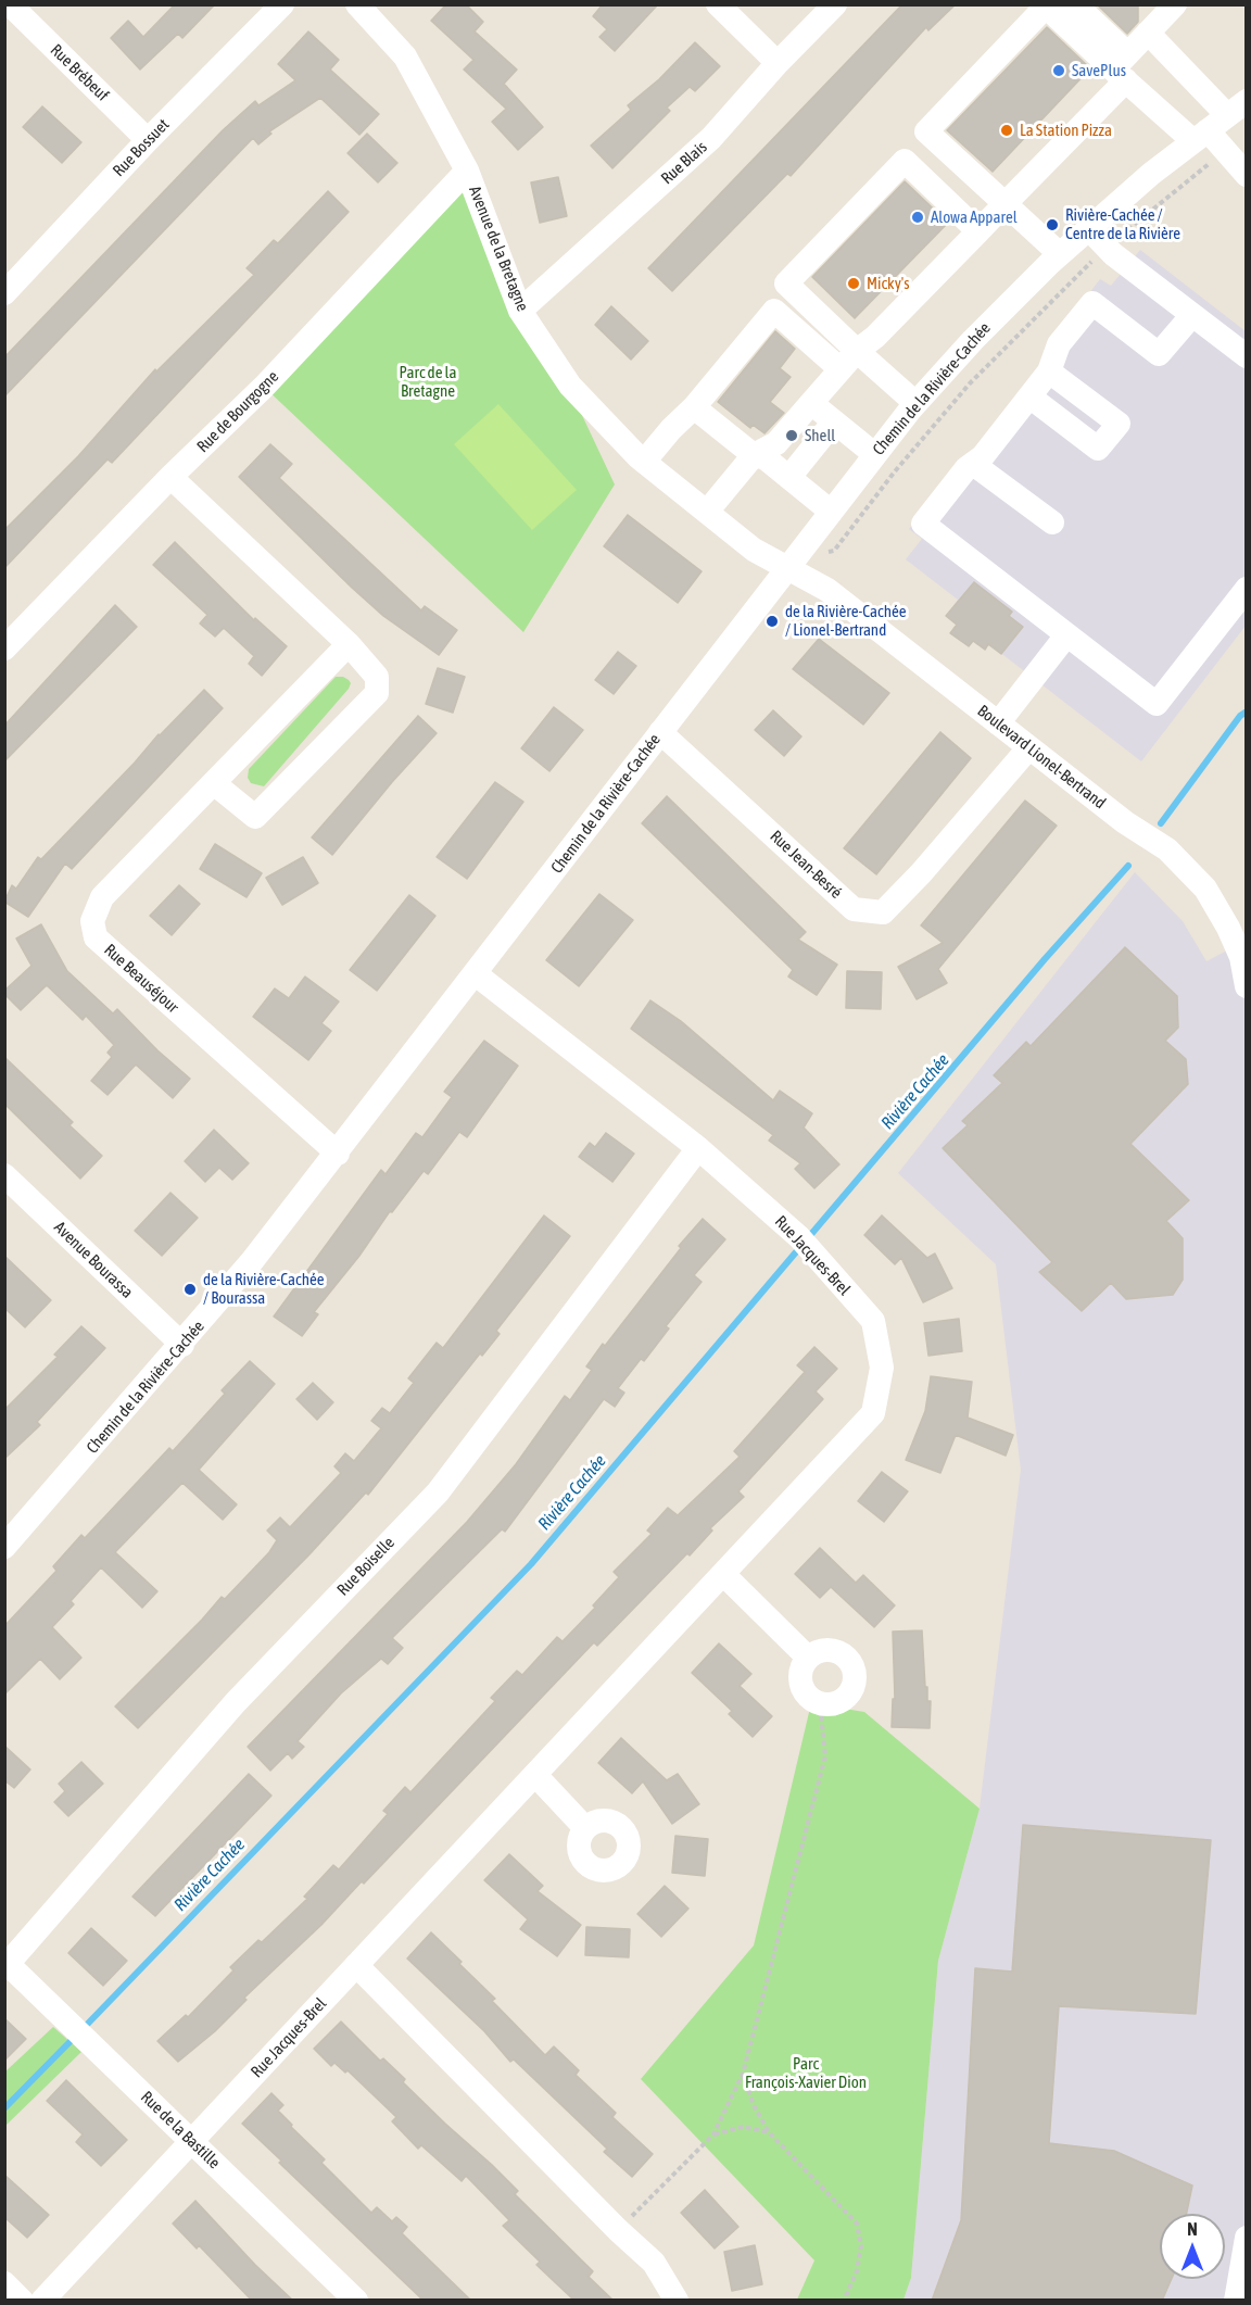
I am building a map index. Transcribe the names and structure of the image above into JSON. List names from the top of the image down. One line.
{"streets":{"street":["Rue Brébeuf","Rue Bossuet","Rue Blais","Avenue de la Bretagne","Chemin de la Rivière-Cachée","Rue de Bourgogne","Boulevard Lionel-Bertrand","Rue Jean-Besré","Rue Beauséjour","Rue Jacques-Brel","Avenue Bourassa","Rue Boiselle","Rue de la Bastille"]},"crossings":[["Rue Brébeuf","Rue Bossuet"],["Rue Blais","Avenue de la Bretagne"],["Avenue de la Bretagne","Chemin de la Rivière-Cachée"],["Avenue de la Bretagne","Rue de Bourgogne"],["Avenue de la Bretagne","Boulevard Lionel-Bertrand"],["Chemin de la Rivière-Cachée","Boulevard Lionel-Bertrand"],["Chemin de la Rivière-Cachée","Rue Jean-Besré"],["Chemin de la Rivière-Cachée","Rue Beauséjour"],["Chemin de la Rivière-Cachée","Rue Jacques-Brel"],["Chemin de la Rivière-Cachée","Avenue Bourassa"],["Boulevard Lionel-Bertrand","Rue Jean-Besré"],["Rue Jacques-Brel","Rue Boiselle"],["Rue Jacques-Brel","Rue de la Bastille"],["Rue Boiselle","Rue de la Bastille"]],"water":["Rivière Cachée"],"parks":["Parc de la Bretagne","Parc François-Xavier Dion"],"places":["SavePlus","La Station Pizza","Alowa Apparel","Rivière-Cachée / Centre de la Rivière","Micky's","Shell","de la Rivière-Cachée / Lionel-Bertrand","de la Rivière-Cachée / Bourassa"],"north":"top"}
